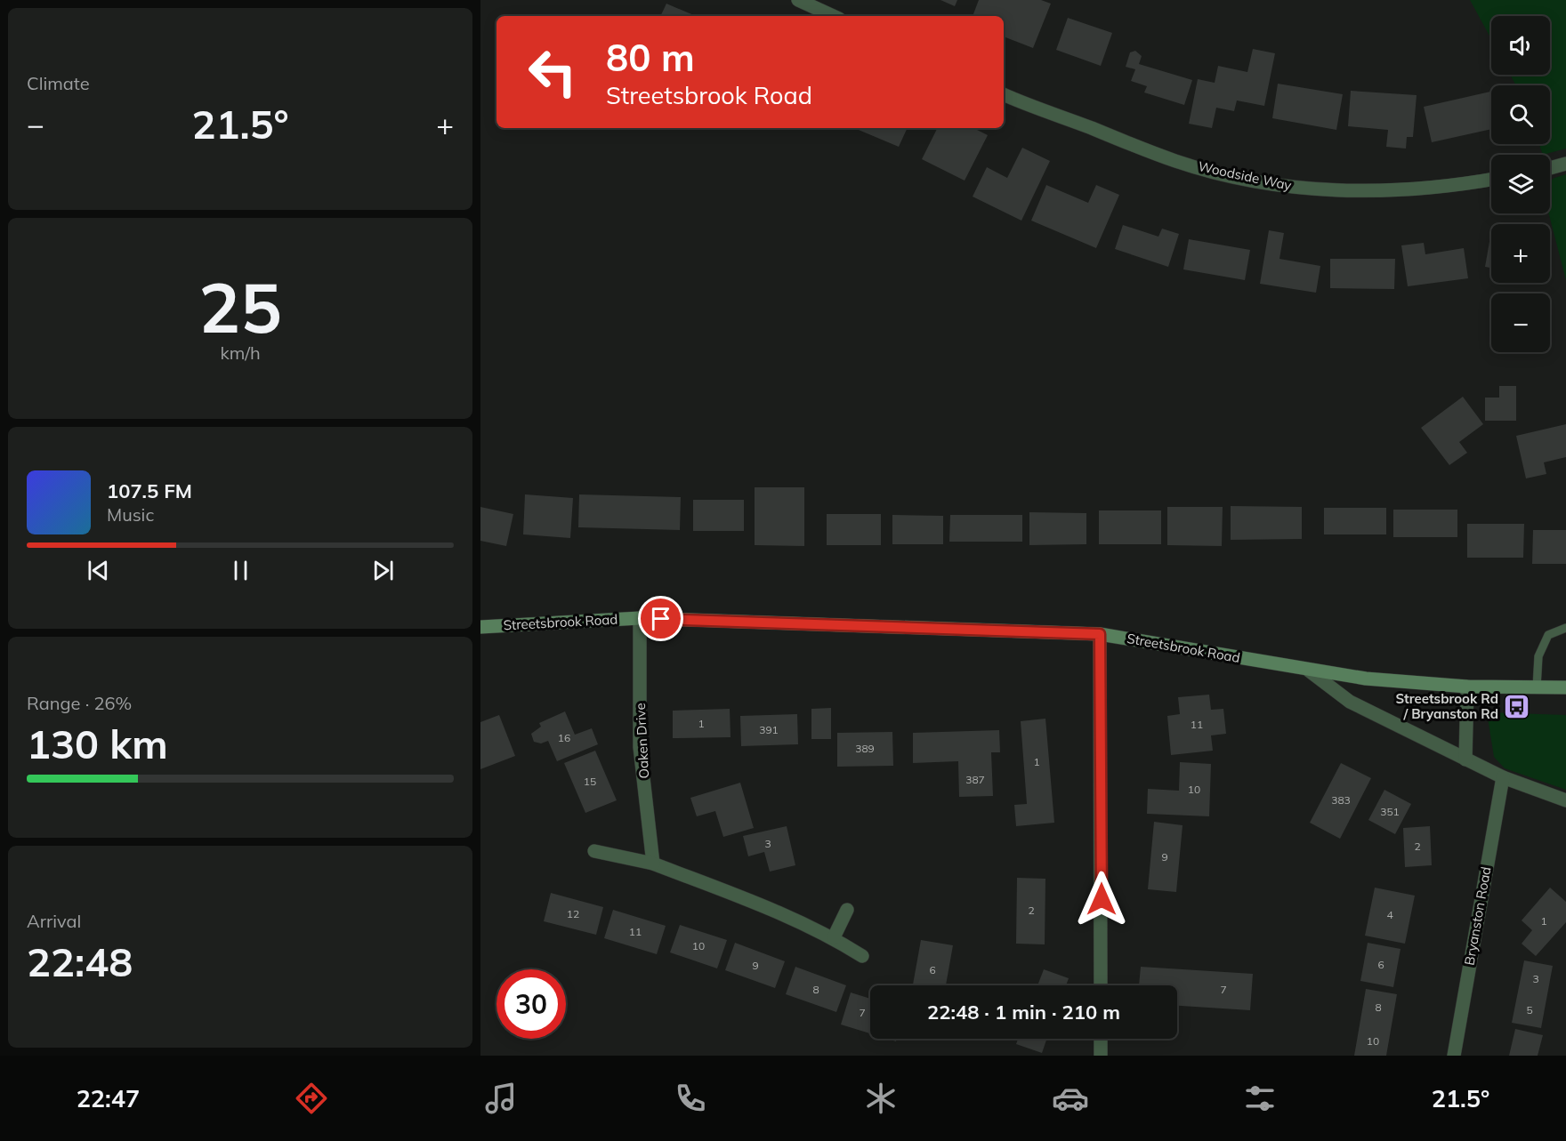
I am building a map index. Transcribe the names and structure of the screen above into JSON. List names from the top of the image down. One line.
{"streets":{"main road":["Streetsbrook Road"],"street":["Woodside Way","Oaken Drive","Bryanston Road"]},"crossings":[["Streetsbrook Road","Oaken Drive"],["Streetsbrook Road","Bryanston Road"]],"places":{"bus stop":["Streetsbrook Rd / Bryanston Rd"]},"house_numbers":["1","11","391","16","389","1","387","15","10","383","351","3","2","9","2","12","4","1","11","10","6","9","6","3","8","7","8","5","7","10"],"page":{"tile":["Climate",["25","km/h"],["Range · 26%","130 km"],["Arrival","22:48"]],"map_buttons":["+","−"],"turn":["80 m","Streetsbrook Road"],"heat":["−","21.5°","+"],"song":["107.5 FM","Music"],"limit":"30","trip":"22:48 · 1 min · 210 m","tabs":["22:47","21.5°"]}}
